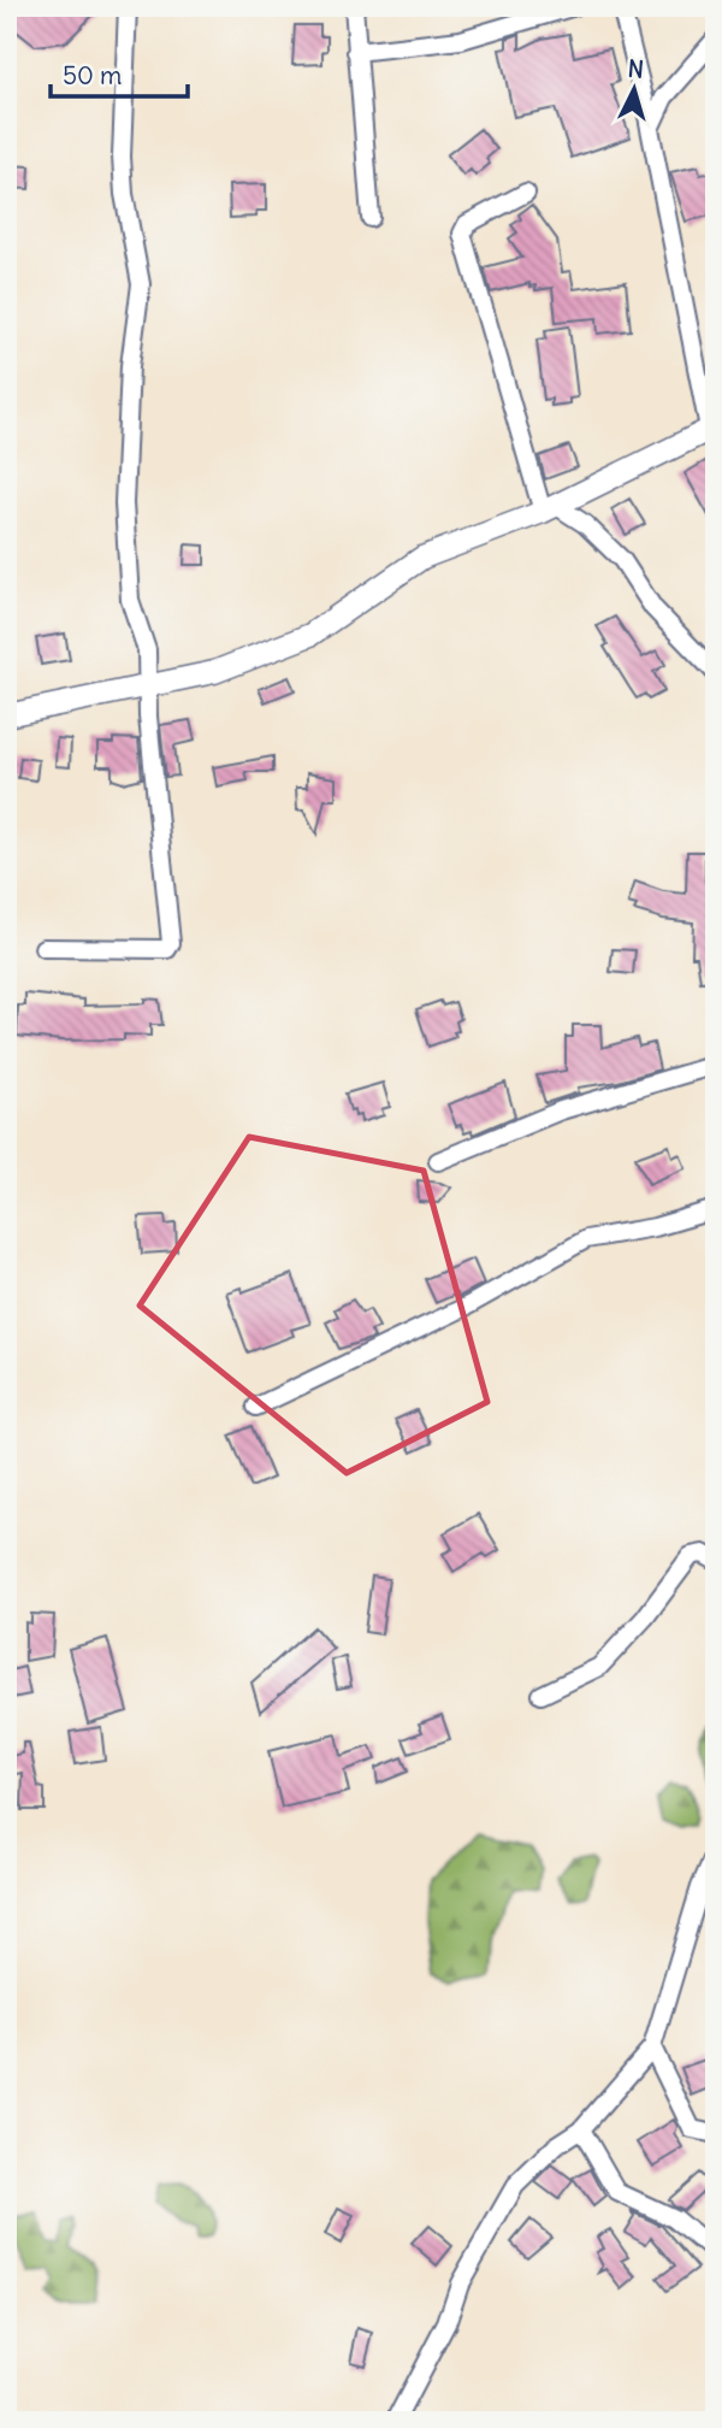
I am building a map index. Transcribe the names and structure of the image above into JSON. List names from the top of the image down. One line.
{"scale_bar":"50 m","north":"top"}
